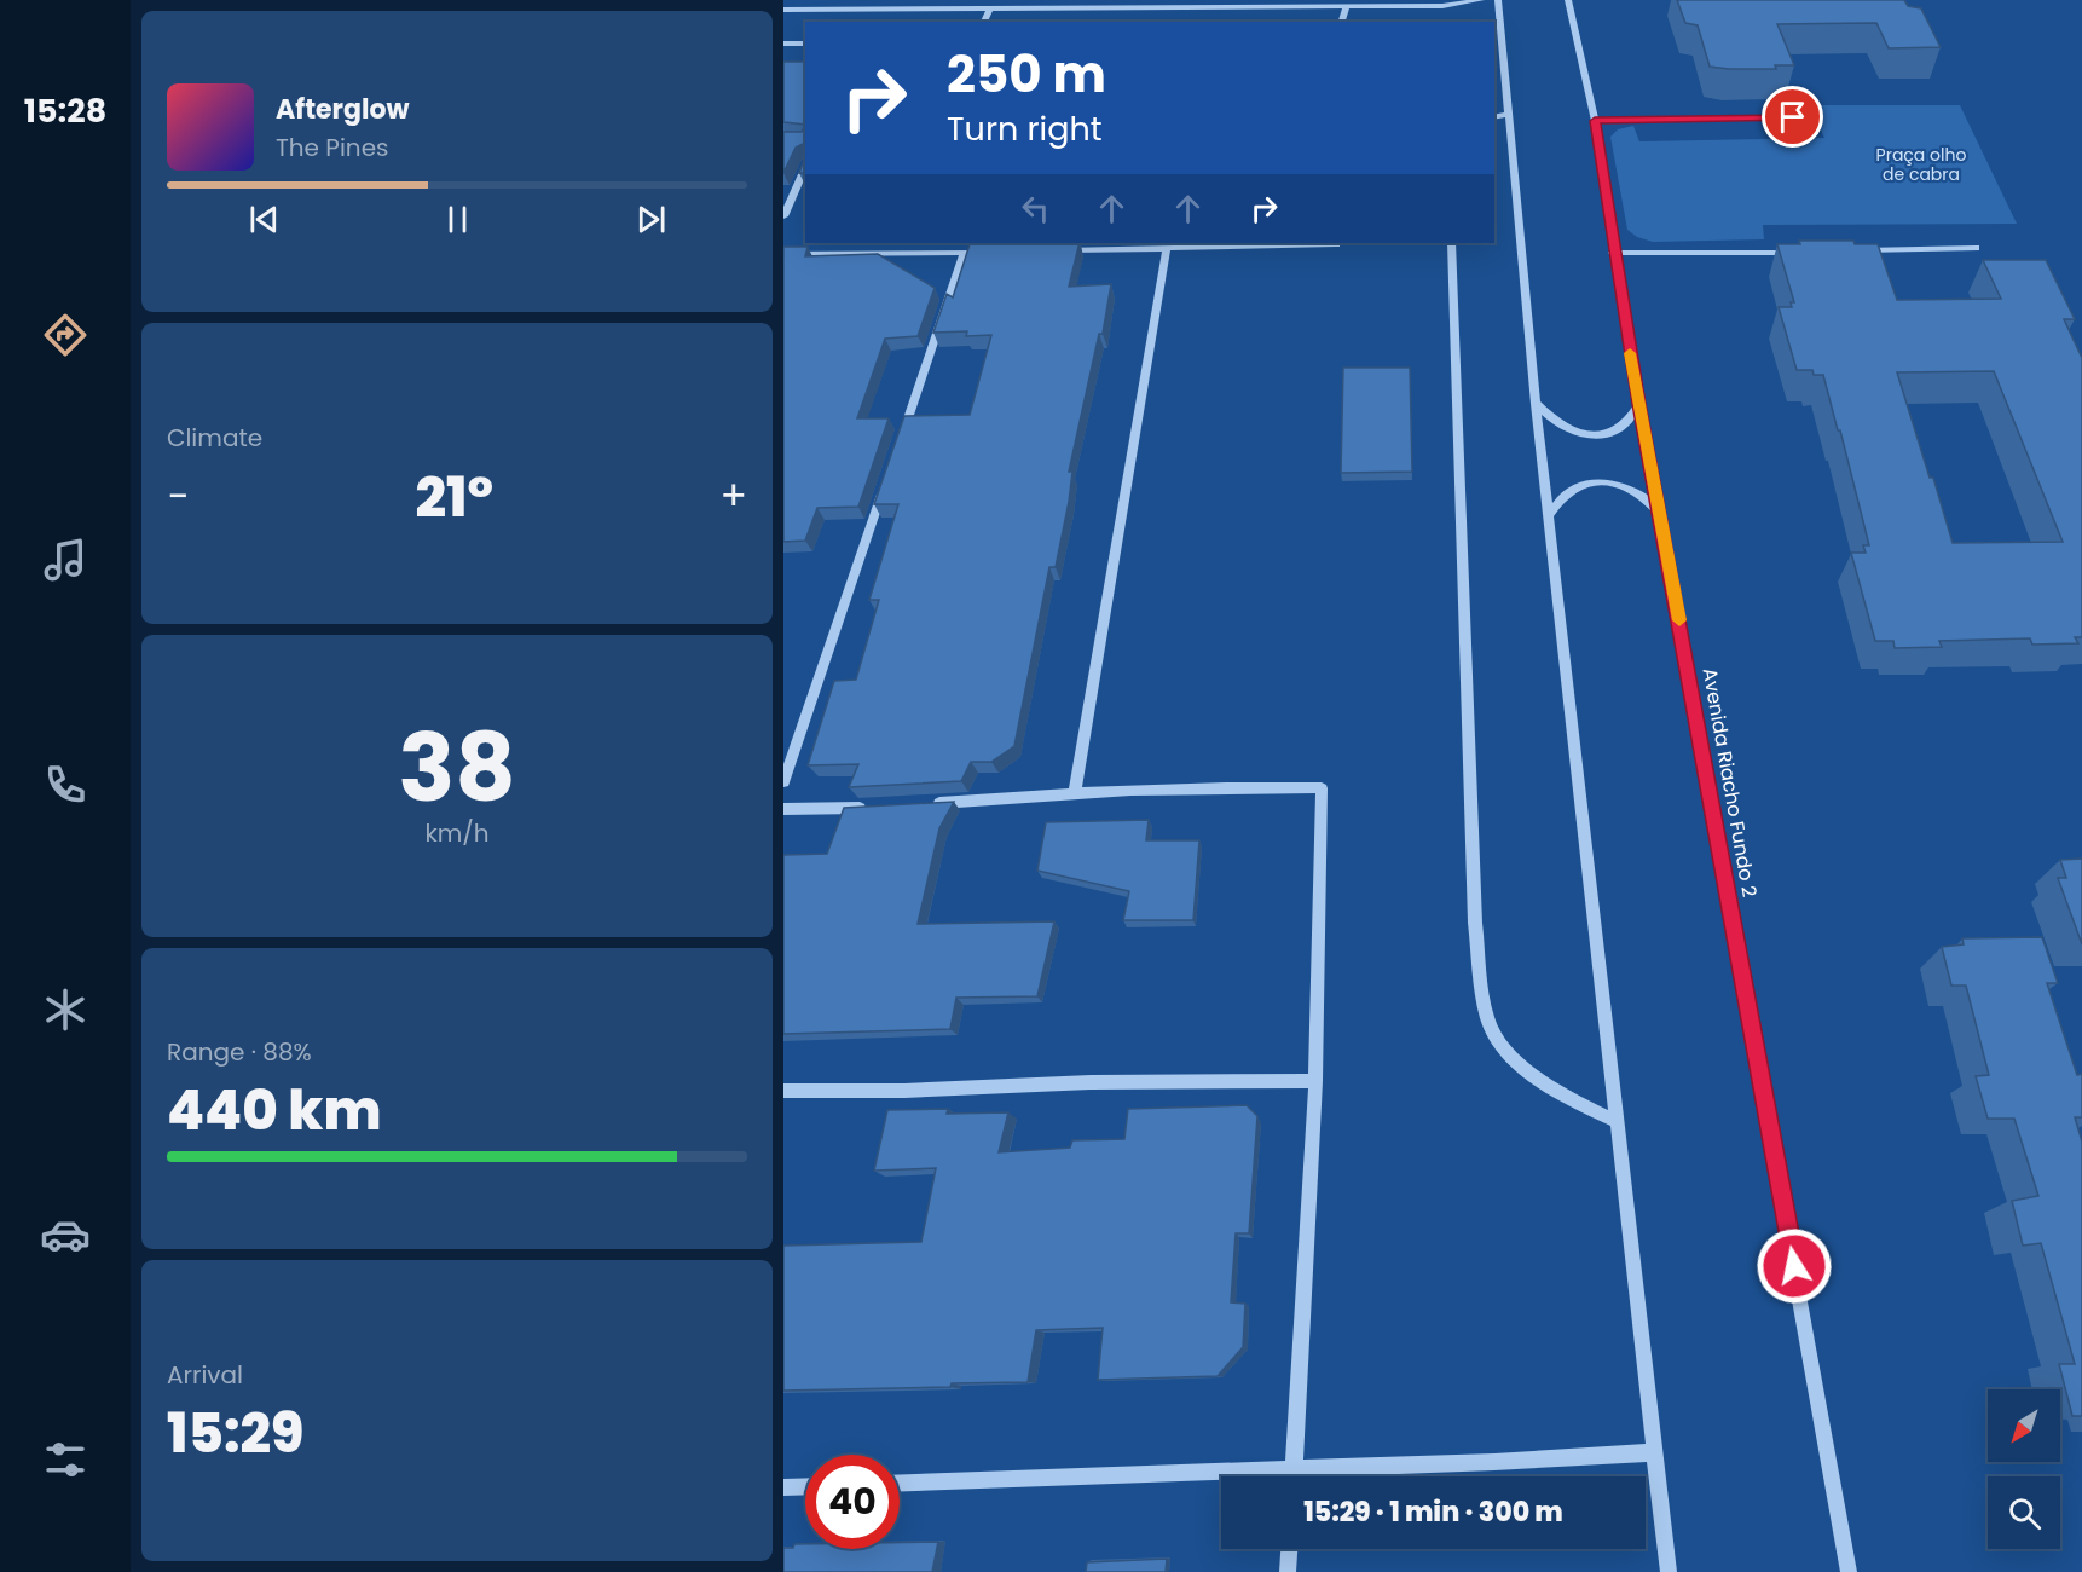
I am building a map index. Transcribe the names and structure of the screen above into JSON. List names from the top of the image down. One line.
{"streets":{"street":["Avenida Riacho Fundo 2"]},"parks":["Praça olho de cabra"],"north":"bottom left","page":{"tabs":"15:28","turn":["250 m","Turn right"],"song":["Afterglow","The Pines"],"tile":["Climate",["38","km/h"],["Range · 88%","440 km"],["Arrival","15:29"]],"heat":["−","21°","+"],"limit":"40","trip":"15:29 · 1 min · 300 m"}}
